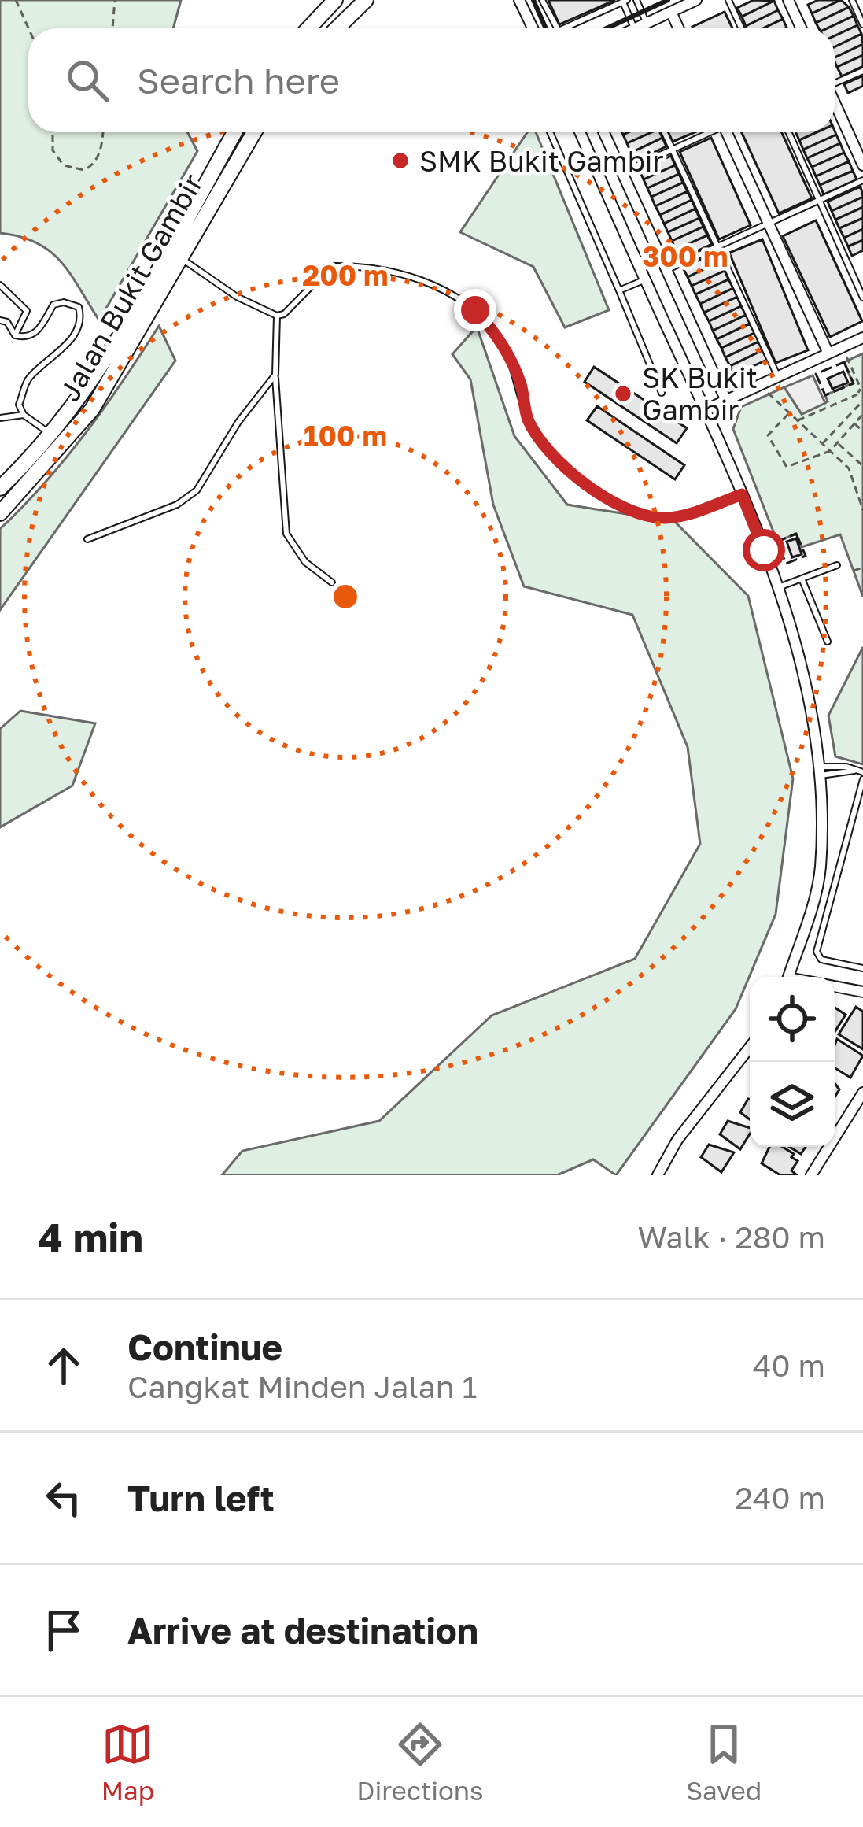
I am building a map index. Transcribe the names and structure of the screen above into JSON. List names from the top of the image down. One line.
{"streets":{"main road":["Jalan Bukit Gambir"]},"places":["SMK Bukit Gambir","SK Bukit Gambir"],"page":{"search":"Search here","heading":["4 min","Walk · 280 m"],"list":[["Continue","Cangkat Minden Jalan 1","40 m"],["Turn left","240 m"],"Arrive at destination"],"nav":["Map","Directions","Saved"]},"rings":["300 m","200 m","100 m"]}
